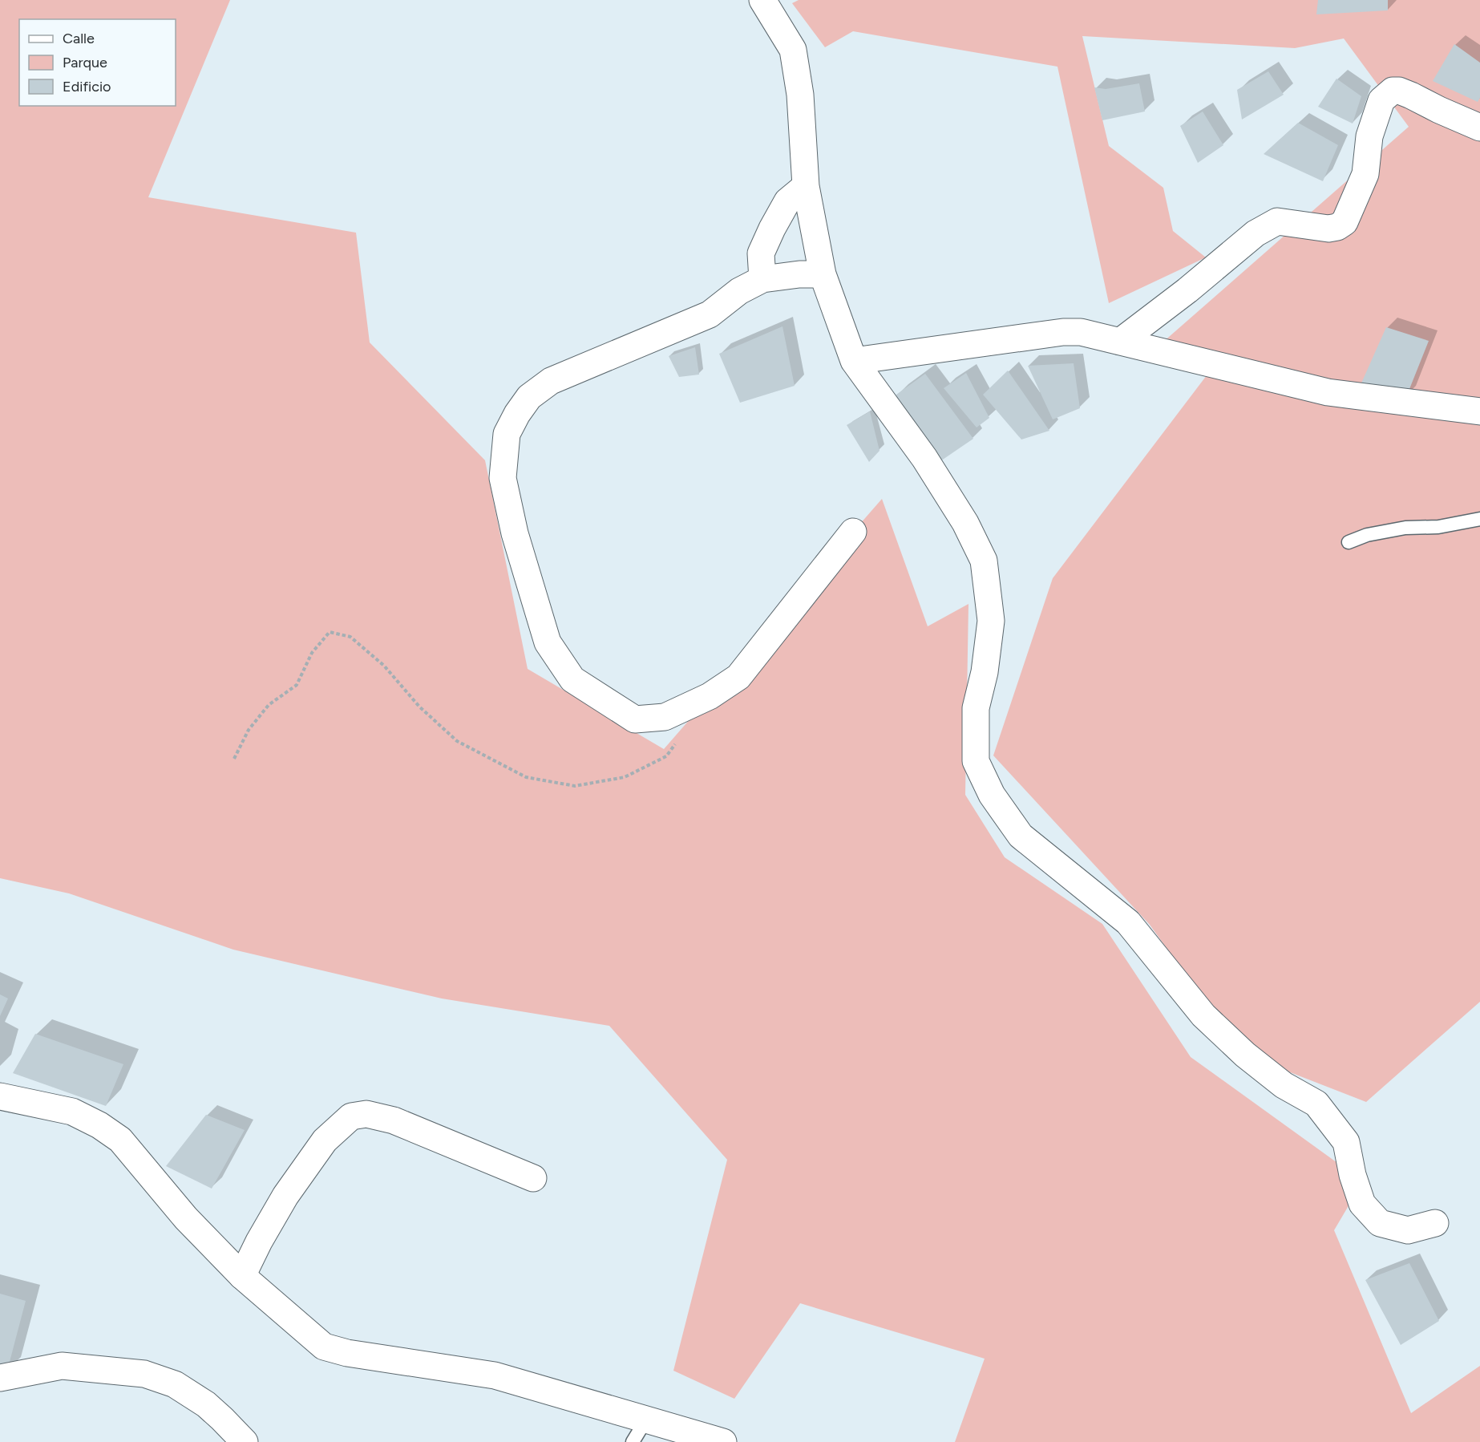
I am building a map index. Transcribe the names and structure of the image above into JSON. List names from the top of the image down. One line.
{"legend":["Calle","Parque","Edificio"]}
